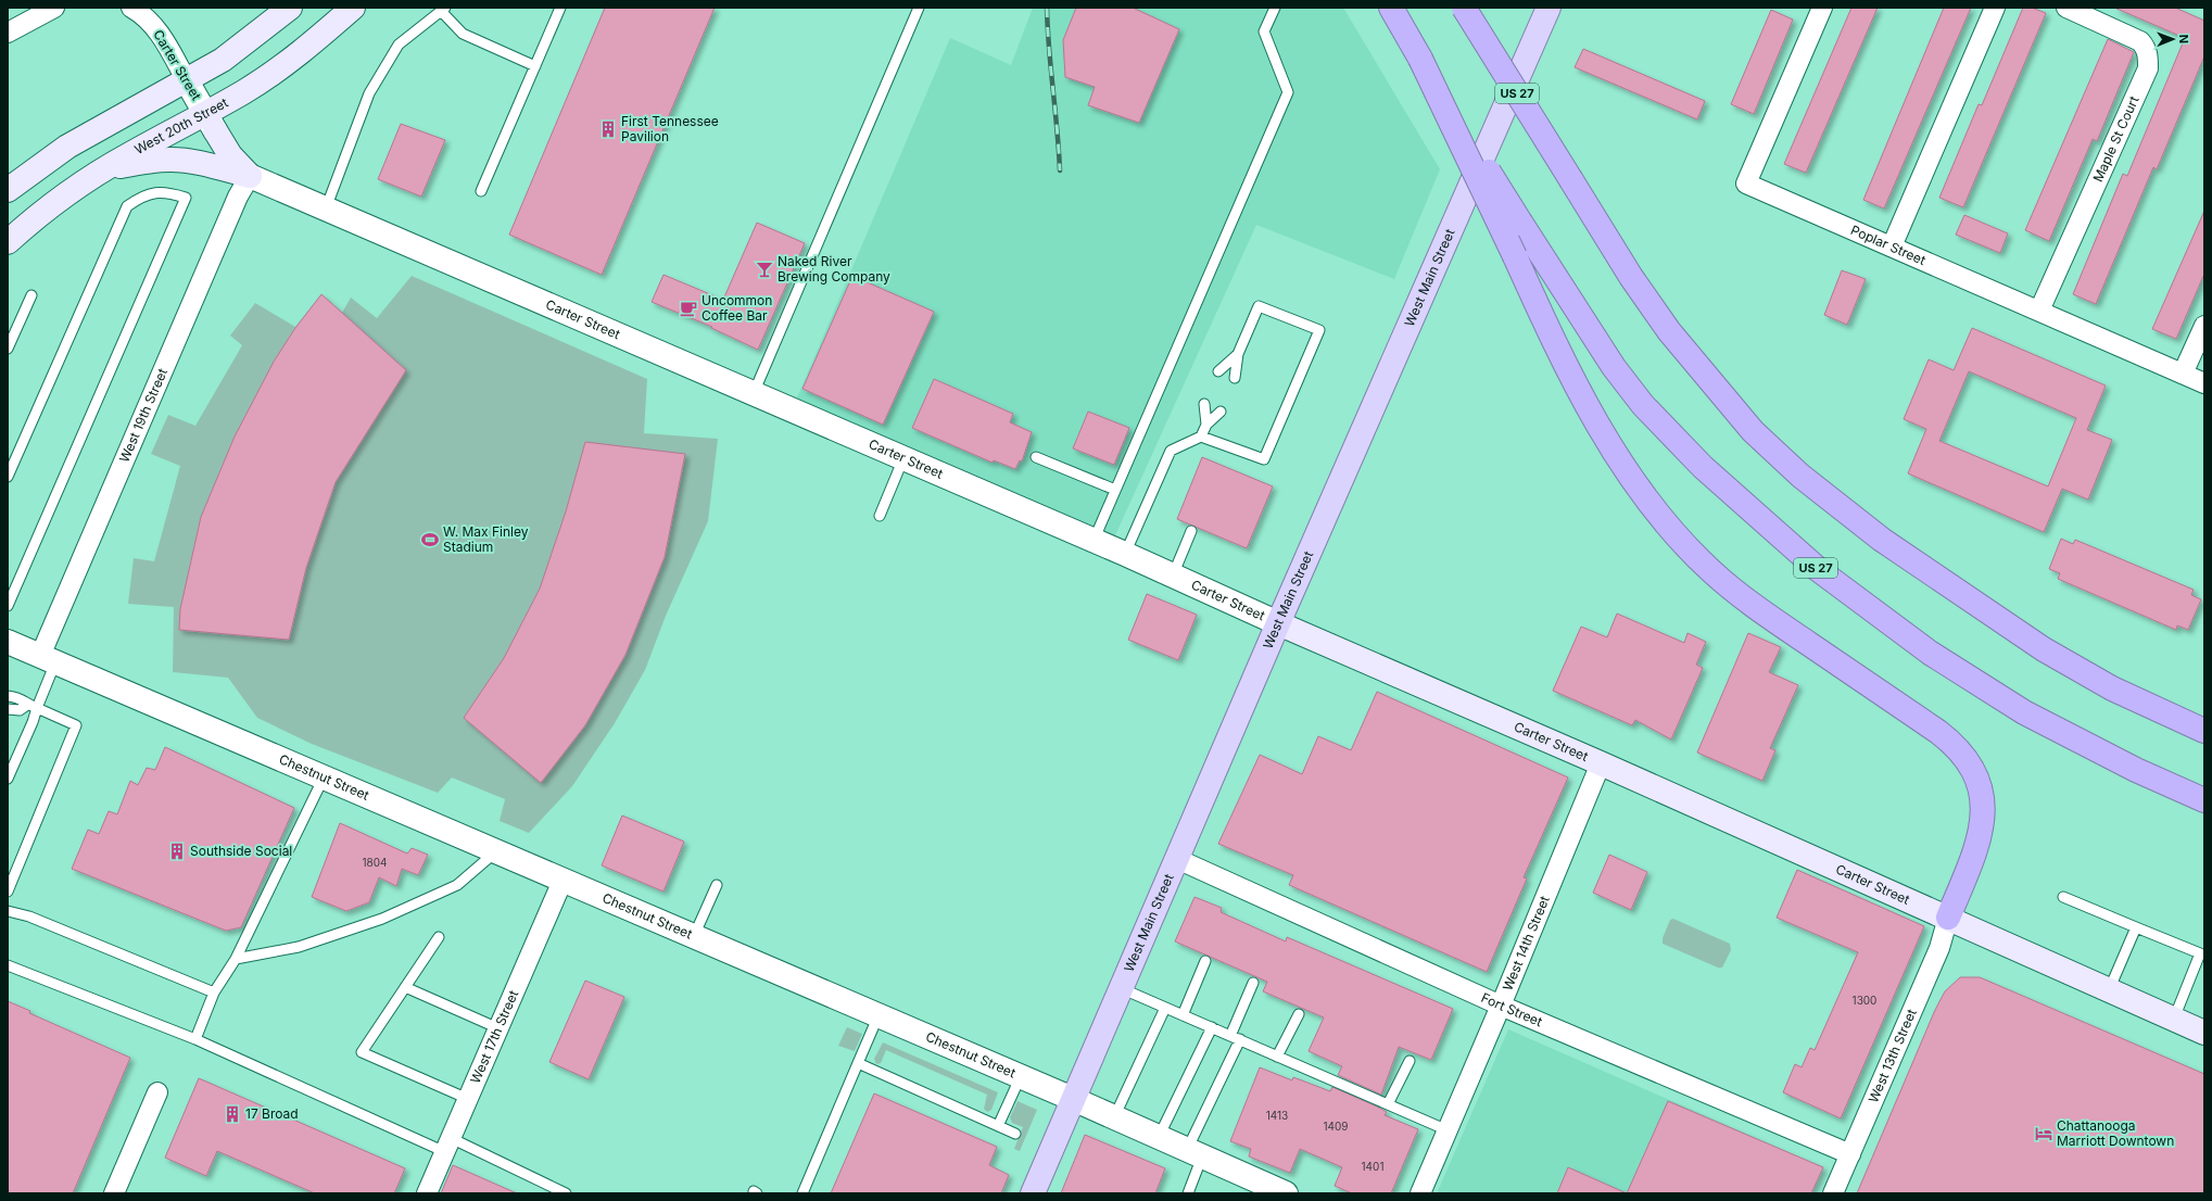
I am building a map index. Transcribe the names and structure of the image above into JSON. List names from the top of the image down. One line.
{"streets":{"highway":["US 27"],"main road":["Carter Street","West 20th Street","West Main Street"],"street":["Maple St Court","Poplar Street","West 19th Street","Chestnut Street","West 14th Street","Fort Street","West 17th Street","West 13th Street"]},"crossings":[["Carter Street","West 20th Street"],["Carter Street","West Main Street"],["Carter Street","West 19th Street"],["Carter Street","West 14th Street"],["Carter Street","West 13th Street"],["Maple St Court","Poplar Street"],["West Main Street","Chestnut Street"],["West Main Street","Fort Street"],["West 19th Street","Chestnut Street"],["Chestnut Street","West 17th Street"],["West 14th Street","Fort Street"],["Fort Street","West 13th Street"]],"places":{"building":["First Tennessee Pavilion","Southside Social","17 Broad"],"bar":["Naked River Brewing Company"],"cafe":["Uncommon Coffee Bar"],"sports":["W. Max Finley Stadium"],"hotel":["Chattanooga Marriott Downtown"]},"house_numbers":["1804","1300","1413","1409","1401"],"north":"right"}
